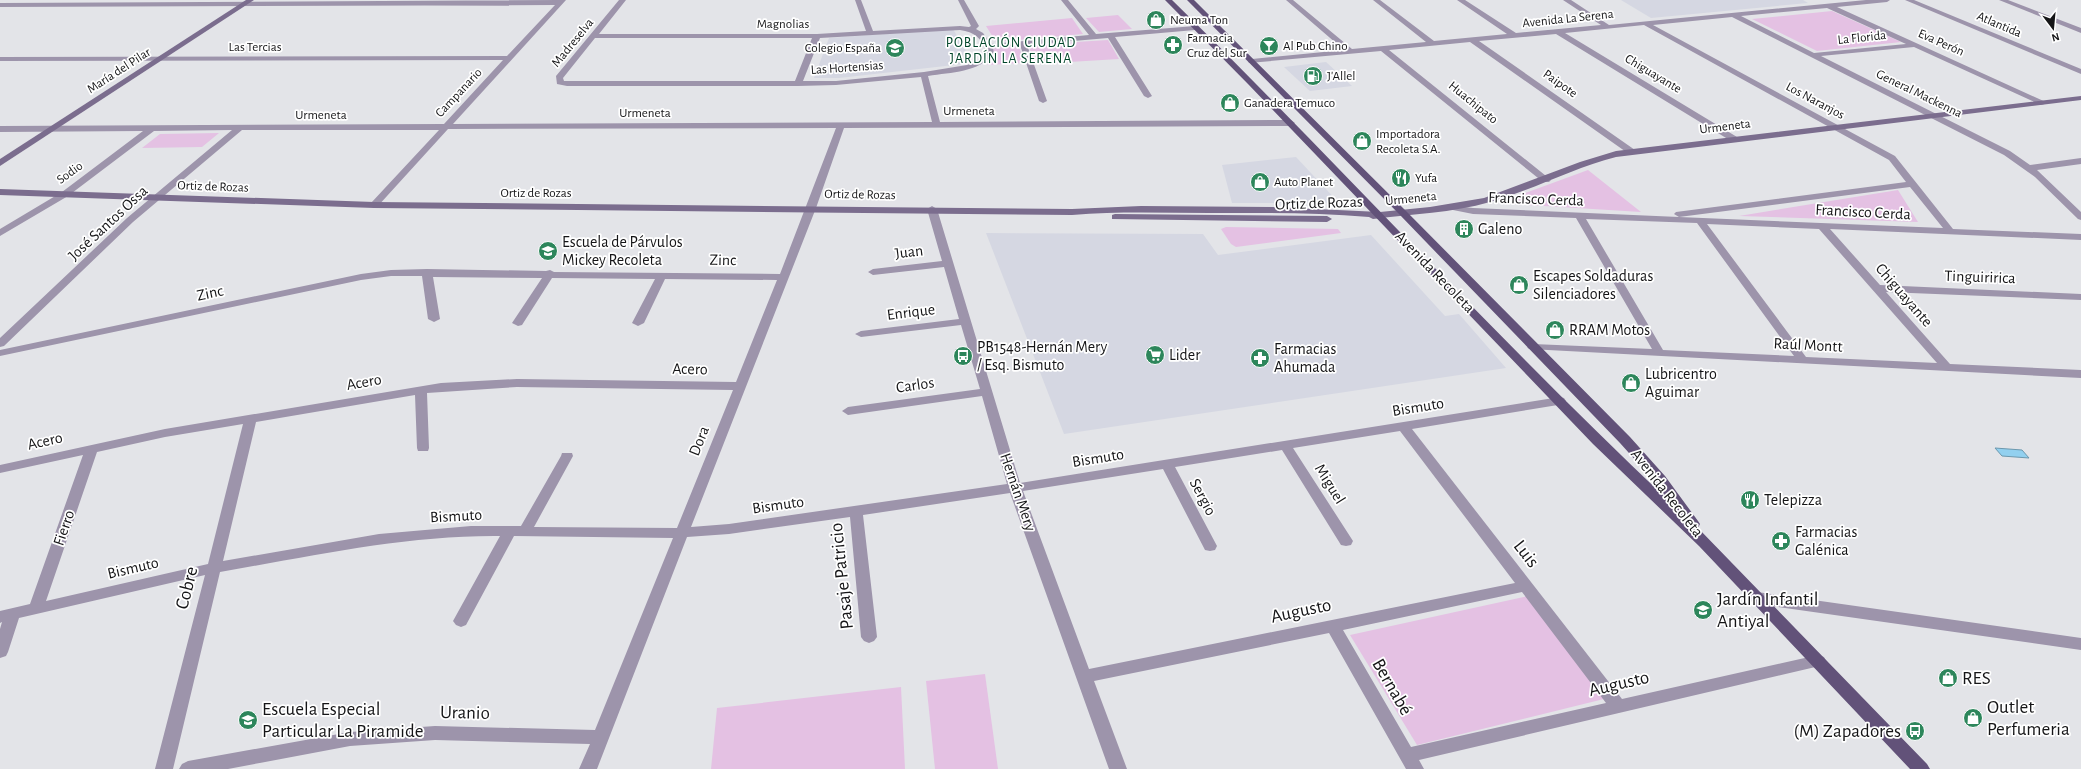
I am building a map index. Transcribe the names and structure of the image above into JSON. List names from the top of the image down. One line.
{"streets":{"main road":["Avenida Recoleta"],"street":["Avenida La Serena","Magnolias","Atlantida","La Florida","Madreselva","Eva Perón","Las Tercias","Las Hortensias","María del Pilar","Chiguayante","Paipote","Campanario","General Mackenna","Los Naranjos","Huachipato","Urmeneta","Sodio","Ortiz de Rozas","Francisco Cerda","José Santos Ossa","Juan","Zinc","Tinguiririca","Enrique","Raúl Montt","Acero","Carlos","Bismuto","Dora","Miguel","Hernán Mery","Sergio","Fierro","Luis","Pasaje Patricio","Cobre","Augusto","Bernabé","Uranio"]},"crossings":[["Avenida La Serena","Eva Perón"],["Avenida La Serena","Chiguayante"],["Avenida La Serena","Paipote"],["Avenida La Serena","General Mackenna"],["Avenida La Serena","Los Naranjos"],["Avenida La Serena","Huachipato"],["Avenida La Serena","Avenida Recoleta"],["Magnolias","Madreselva"],["La Florida","Eva Perón"],["La Florida","General Mackenna"],["Madreselva","Las Hortensias"],["Eva Perón","Urmeneta"],["Las Tercias","María del Pilar"],["Las Tercias","Campanario"],["María del Pilar","Urmeneta"],["Chiguayante","Urmeneta"],["Chiguayante","Francisco Cerda"],["Chiguayante","Tinguiririca"],["Chiguayante","Raúl Montt"],["Paipote","Urmeneta"],["Campanario","Urmeneta"],["Campanario","Ortiz de Rozas"],["General Mackenna","Urmeneta"],["Los Naranjos","Urmeneta"],["Los Naranjos","Francisco Cerda"],["Huachipato","Urmeneta"],["Urmeneta","Sodio"],["Urmeneta","Ortiz de Rozas"],["Urmeneta","Francisco Cerda"],["Urmeneta","José Santos Ossa"],["Urmeneta","Avenida Recoleta"],["Urmeneta","Dora"],["Sodio","Ortiz de Rozas"],["Ortiz de Rozas","José Santos Ossa"],["Ortiz de Rozas","Avenida Recoleta"],["Ortiz de Rozas","Dora"],["Ortiz de Rozas","Hernán Mery"],["Juan","Hernán Mery"],["Zinc","Dora"],["Avenida Recoleta","Raúl Montt"],["Avenida Recoleta","Bismuto"],["Avenida Recoleta","Augusto"],["Enrique","Hernán Mery"],["Acero","Dora"],["Acero","Fierro"],["Acero","Cobre"],["Carlos","Hernán Mery"],["Bismuto","Dora"],["Bismuto","Miguel"],["Bismuto","Hernán Mery"],["Bismuto","Sergio"],["Bismuto","Fierro"],["Bismuto","Luis"],["Bismuto","Pasaje Patricio"],["Bismuto","Cobre"],["Dora","Uranio"],["Hernán Mery","Augusto"],["Luis","Augusto"],["Augusto","Bernabé"]],"districts":["POBLACIÓN CIUDAD JARDÍN LA SERENA"],"places":{"shop":["Neuma Ton","Ganadera Temuco","Importadora Recoleta S.A.","Auto Planet","Escapes Soldaduras Silenciadores","RRAM Motos","Lubricentro Aguimar","RES","Outlet Perfumeria"],"pharmacy":["Farmacia Cruz del Sur","Farmacias Ahumada","Farmacias Galénica"],"bar":["Al Pub Chino"],"school or university":["Colegio España","Escuela de Párvulos Mickey Recoleta","Jardín Infantil Antiyal","Escuela Especial Particular La Piramide"],"fuel station":["J'Allel"],"restaurant":["Yufa","Telepizza"],"building":["Galeno"],"supermarket":["Lider"],"bus stop":["PB1548-Hernán Mery / Esq. Bismuto","(M) Zapadores"]},"north":"bottom"}
